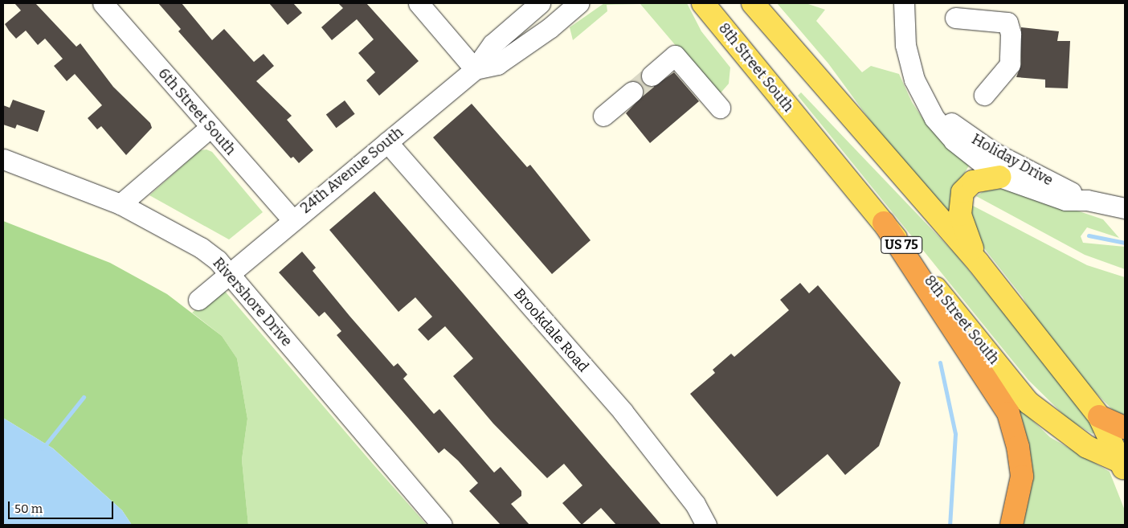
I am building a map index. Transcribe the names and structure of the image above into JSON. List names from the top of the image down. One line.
{"streets":{"main road":["8th Street South","US 75"],"street":["6th Street South","Holiday Drive","24th Avenue South","Rivershore Drive","Brookdale Road"]},"crossings":[["6th Street South","24th Avenue South"],["24th Avenue South","Rivershore Drive"],["24th Avenue South","Brookdale Road"]],"scale_bar":"50 m"}
